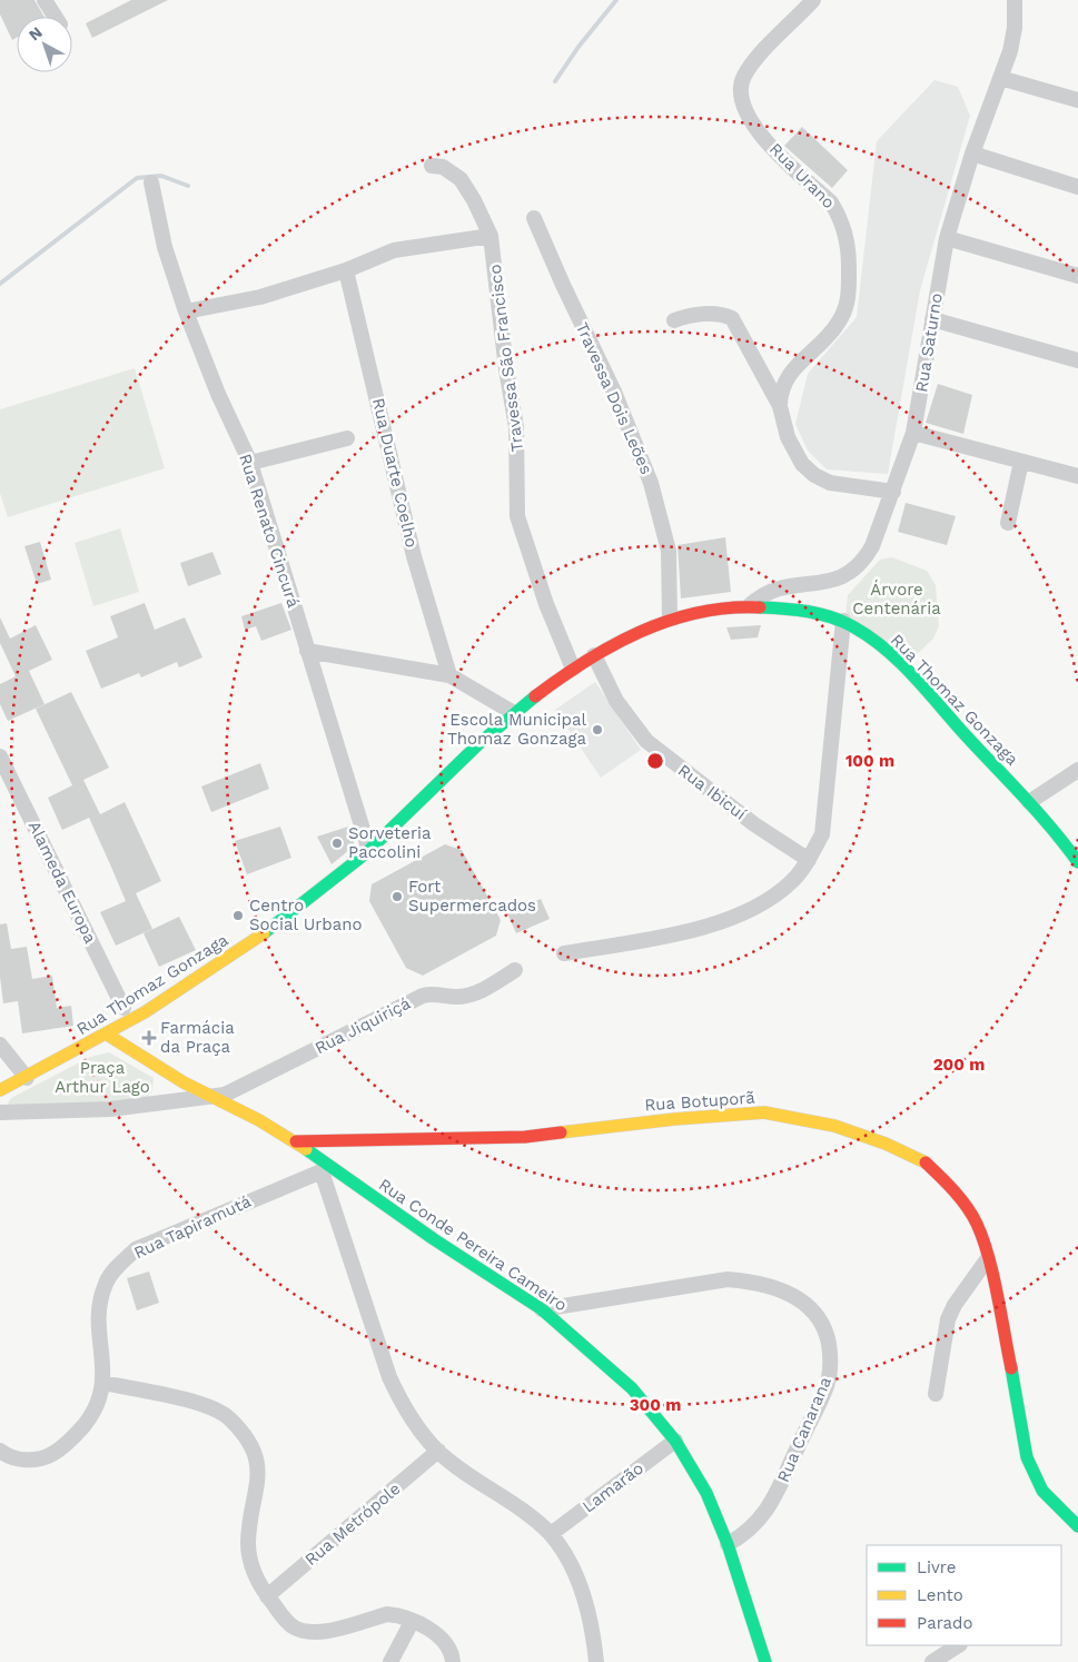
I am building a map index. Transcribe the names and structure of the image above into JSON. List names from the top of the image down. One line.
{"streets":{"street":["Rua Urano","Rua Saturno","Travessa São Francisco","Travessa Dois Leões","Rua Duarte Coelho","Rua Renato Cincurá","Rua Thomaz Gonzaga","Rua Ibicuí","Alameda Europa","Rua Jiquiriçá","Rua Botuporã","Rua Tapiramutá","Rua Conde Pereira Cameiro","Rua Canarana","Lamarão","Rua Metrópole"]},"crossings":[["Rua Saturno","Rua Thomaz Gonzaga"],["Travessa São Francisco","Rua Thomaz Gonzaga"],["Travessa Dois Leões","Rua Thomaz Gonzaga"],["Rua Renato Cincurá","Rua Thomaz Gonzaga"],["Rua Thomaz Gonzaga","Rua Ibicuí"],["Rua Thomaz Gonzaga","Rua Conde Pereira Cameiro"],["Rua Jiquiriçá","Rua Conde Pereira Cameiro"],["Rua Botuporã","Rua Conde Pereira Cameiro"],["Rua Tapiramutá","Rua Conde Pereira Cameiro"],["Rua Conde Pereira Cameiro","Rua Canarana"],["Rua Conde Pereira Cameiro","Lamarão"]],"parks":["Árvore Centenária","Praça Arthur Lago"],"places":{"other":["Escola Municipal Thomaz Gonzaga","Sorveteria Paccolini","Fort Supermercados","Centro Social Urbano"],"health":["Farmácia da Praça"]},"legend":["Livre","Lento","Parado"],"north":"top left","rings":["100 m","200 m","300 m"]}
